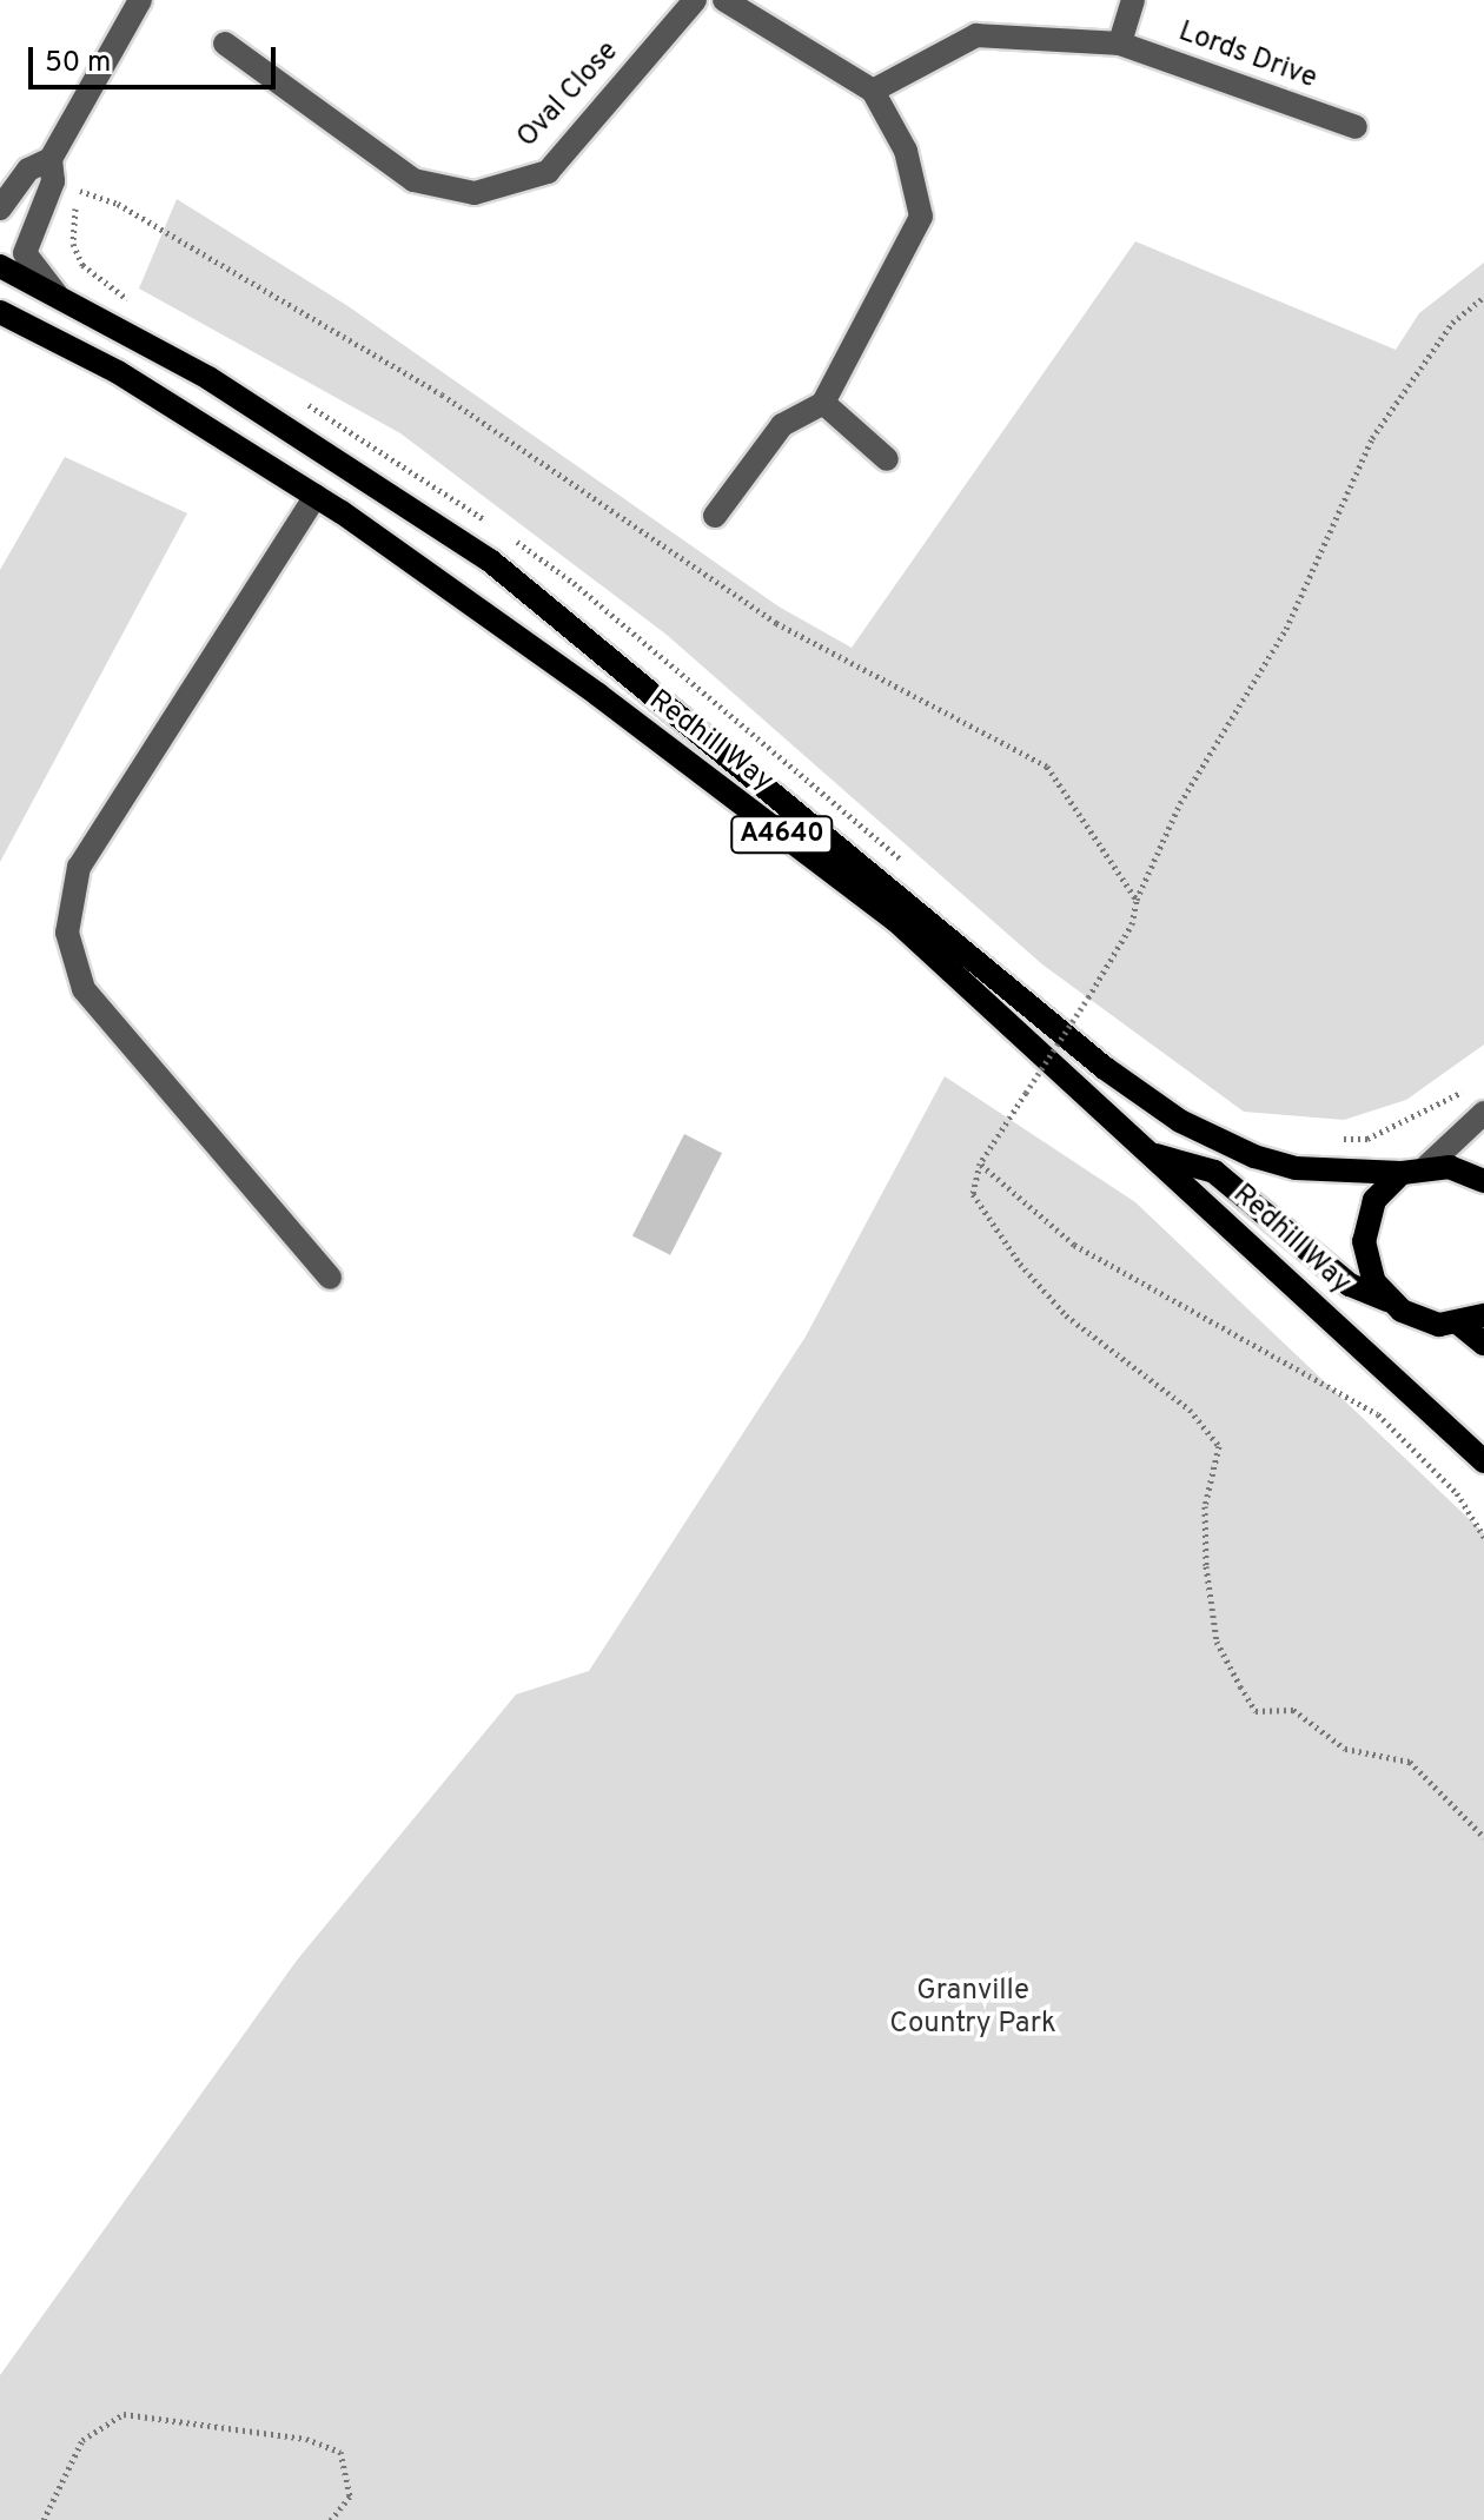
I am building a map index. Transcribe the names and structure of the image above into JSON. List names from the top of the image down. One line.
{"streets":{"main road":["Redhill Way","A4640"],"street":["Lords Drive","Oval Close"]},"crossings":[["Redhill Way","A4640"]],"parks":["Granville Country Park"],"scale_bar":"50 m"}
